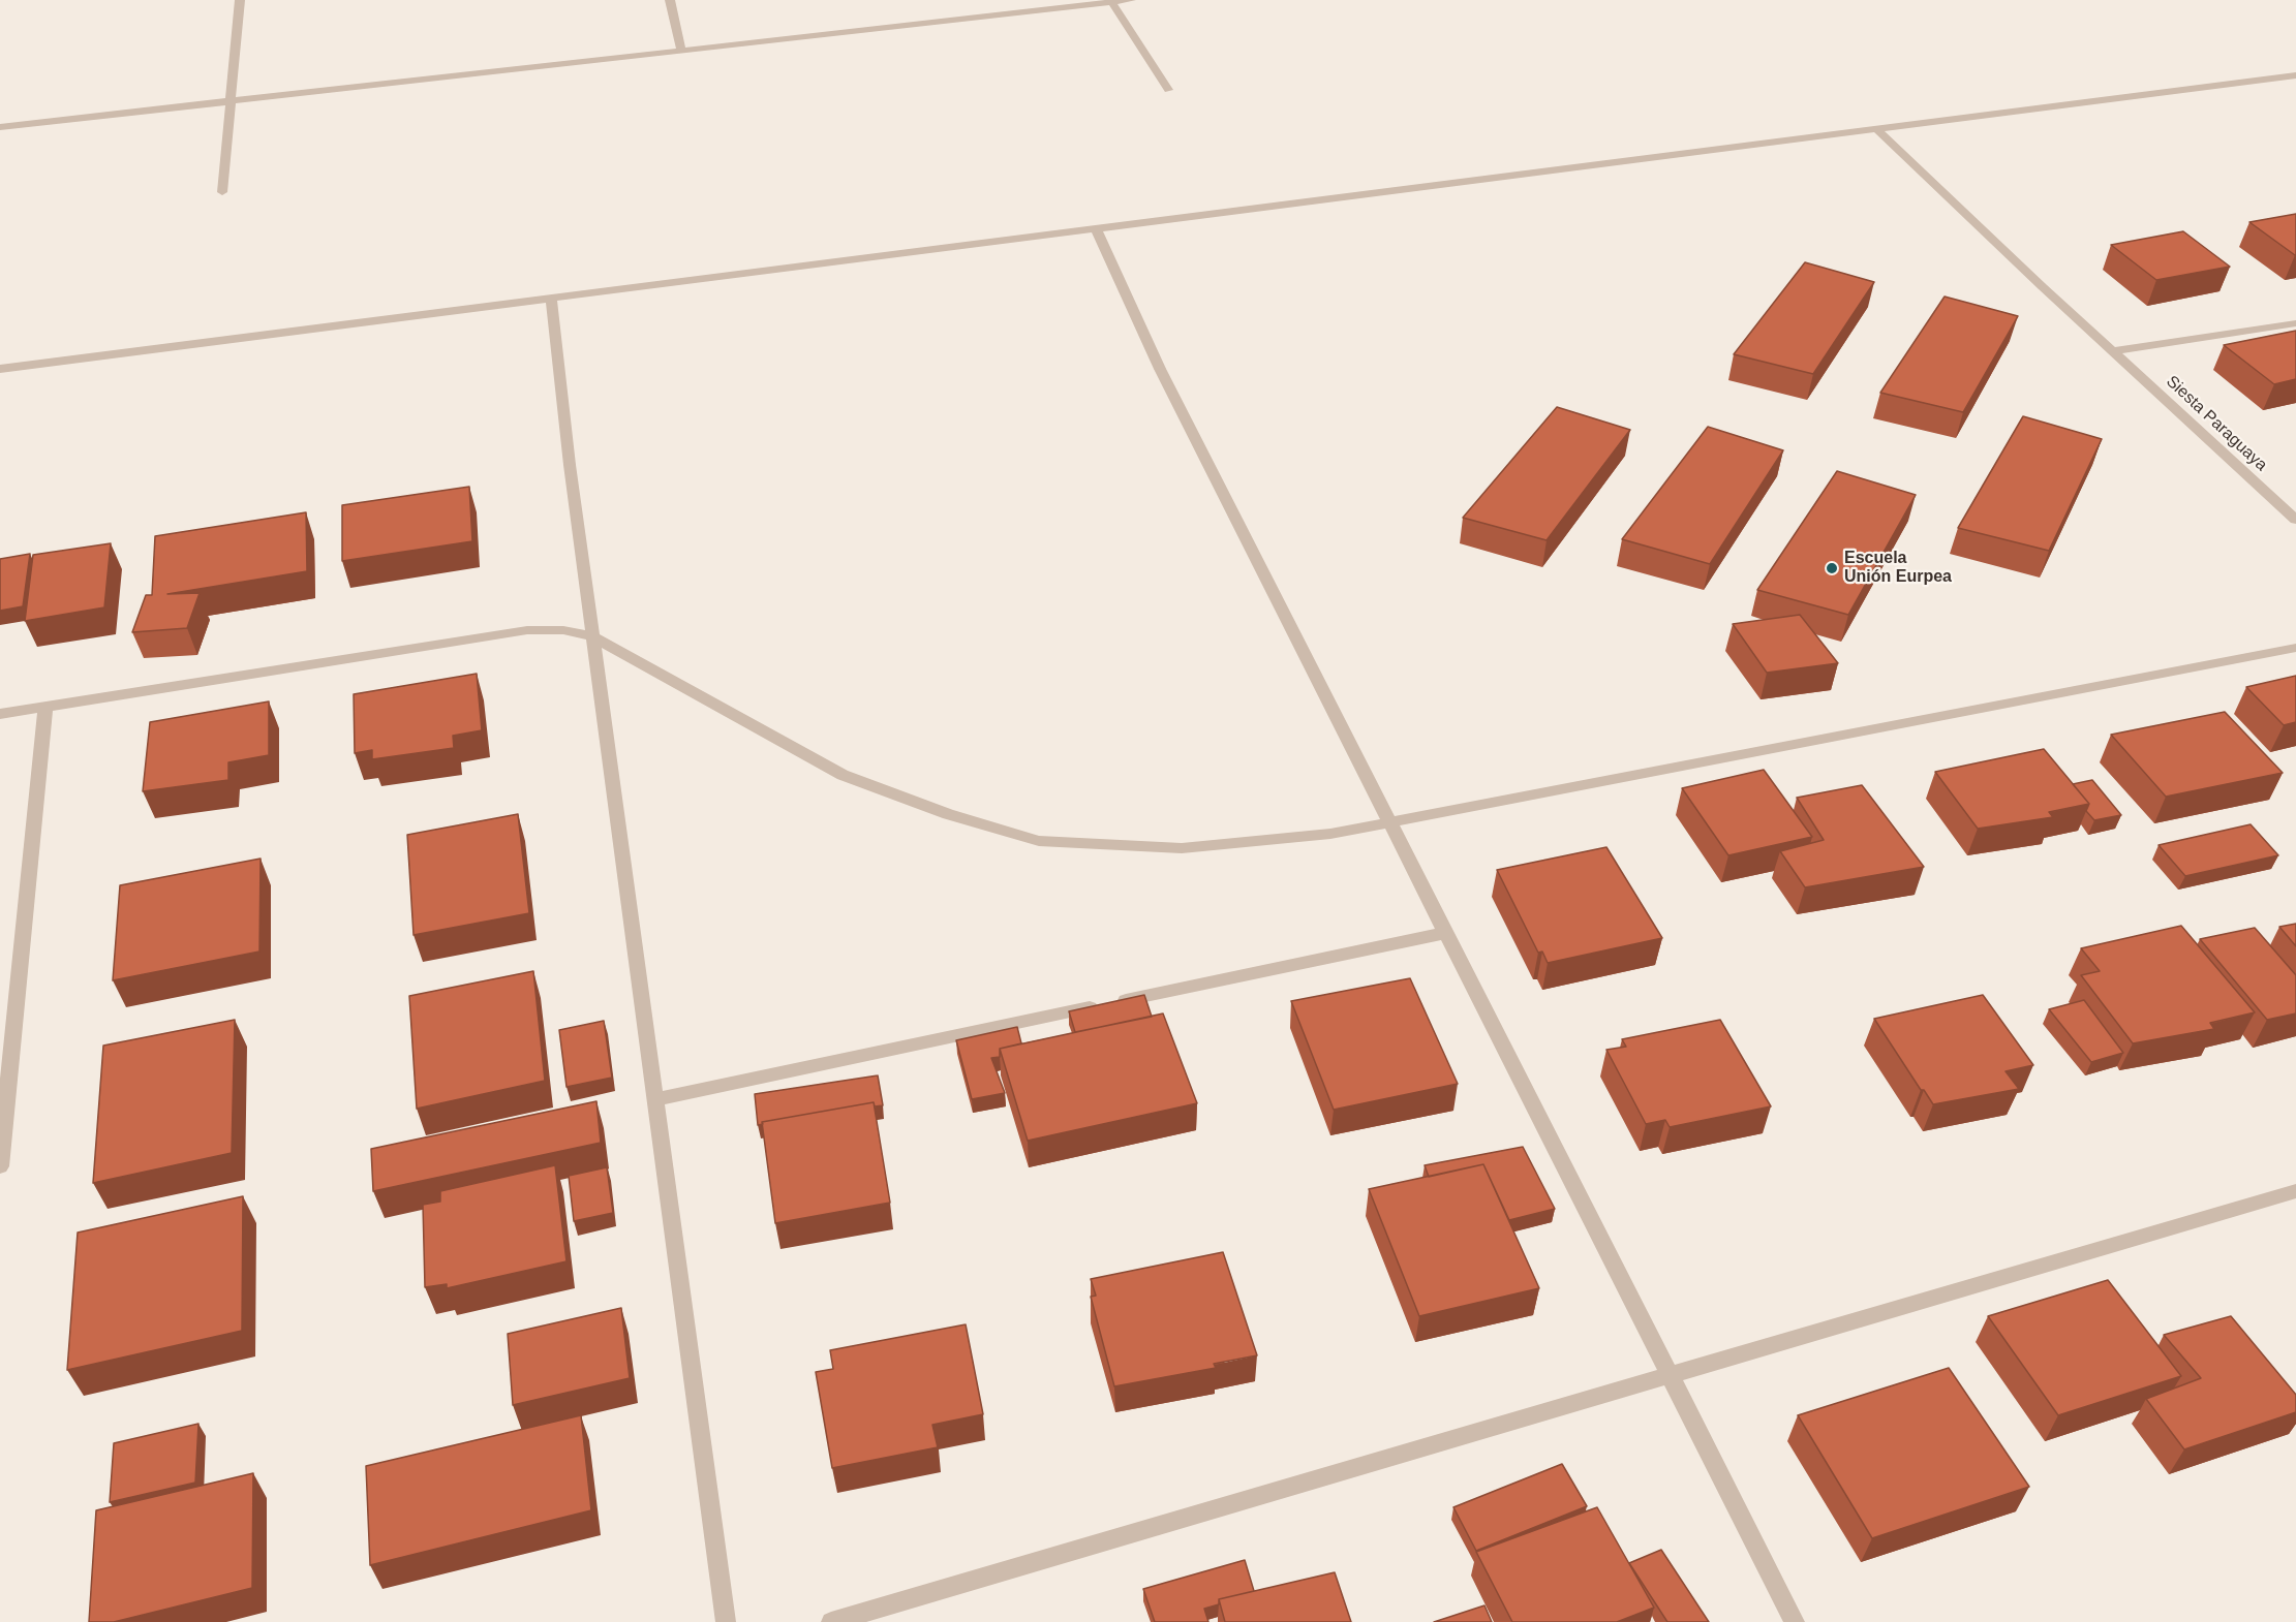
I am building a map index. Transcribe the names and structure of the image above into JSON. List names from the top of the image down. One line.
{"streets":{"street":["Siesta Paraguaya"]},"places":["Escuela Unión Eurpea"]}
